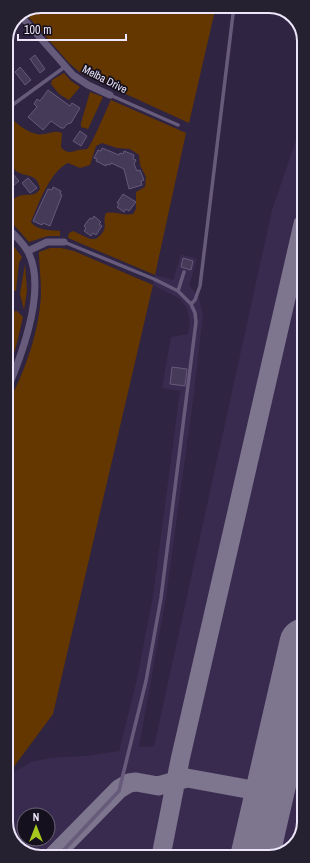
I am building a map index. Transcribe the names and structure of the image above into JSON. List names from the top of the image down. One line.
{"streets":{"street":["Melba Drive"]},"scale_bar":"100 m","north":"top"}
